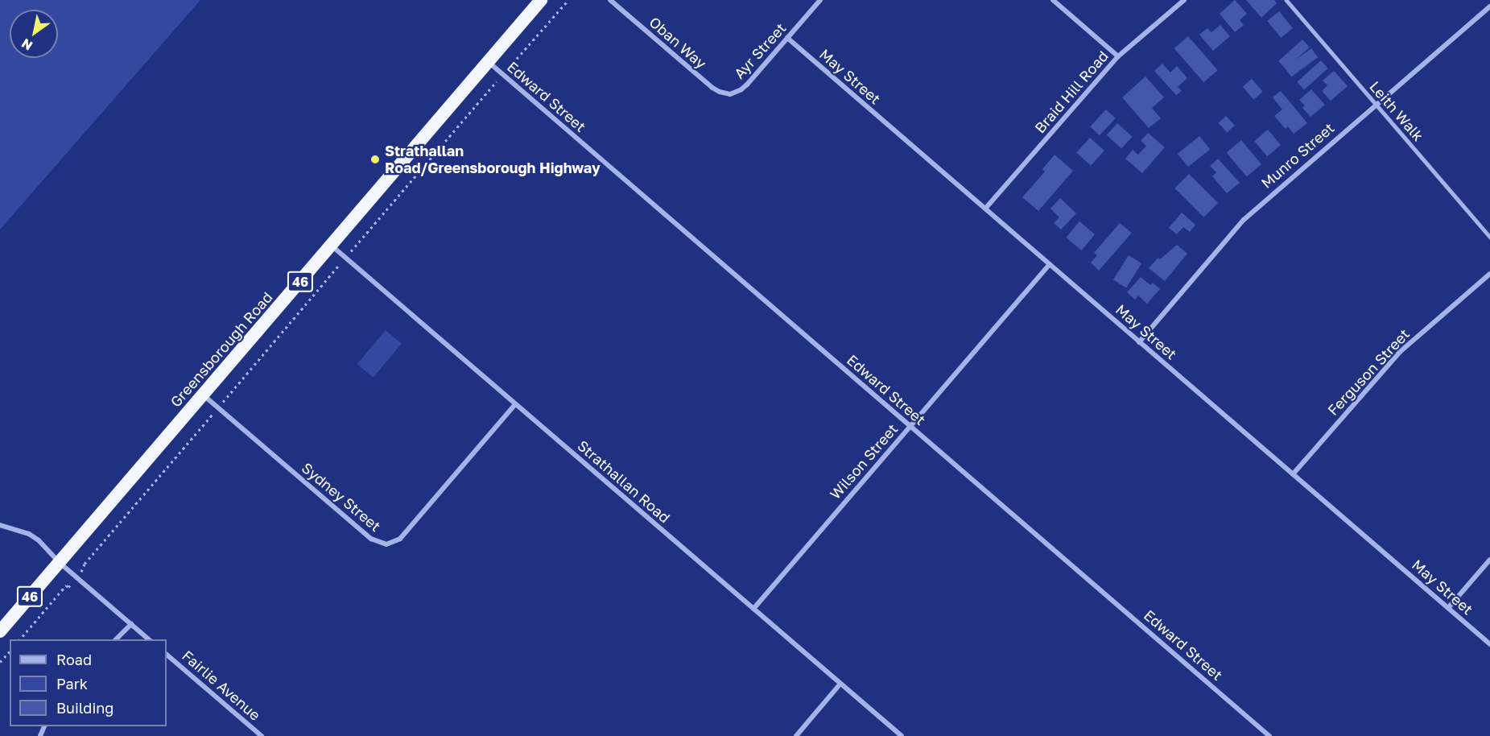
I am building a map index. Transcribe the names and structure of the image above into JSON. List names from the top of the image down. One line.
{"streets":{"highway":["46","Greensborough Road"],"street":["Oban Way","Ayr Street","May Street","Braid Hill Road","Edward Street","Munro Street","Ferguson Street","Wilson Street","Strathallan Road","Sydney Street","Fairlie Avenue"],"lane":["Leith Walk"]},"crossings":[["Oban Way","Ayr Street"],["Ayr Street","May Street"],["May Street","Braid Hill Road"],["May Street","Munro Street"],["May Street","Ferguson Street"],["May Street","Wilson Street"],["Edward Street","Greensborough Road"],["Edward Street","Wilson Street"],["Leith Walk","Munro Street"],["Greensborough Road","Strathallan Road"],["Greensborough Road","Sydney Street"],["Wilson Street","Strathallan Road"],["Strathallan Road","Sydney Street"]],"places":["Strathallan Road/Greensborough Highway"],"legend":["Road","Park","Building"],"north":"bottom left"}
